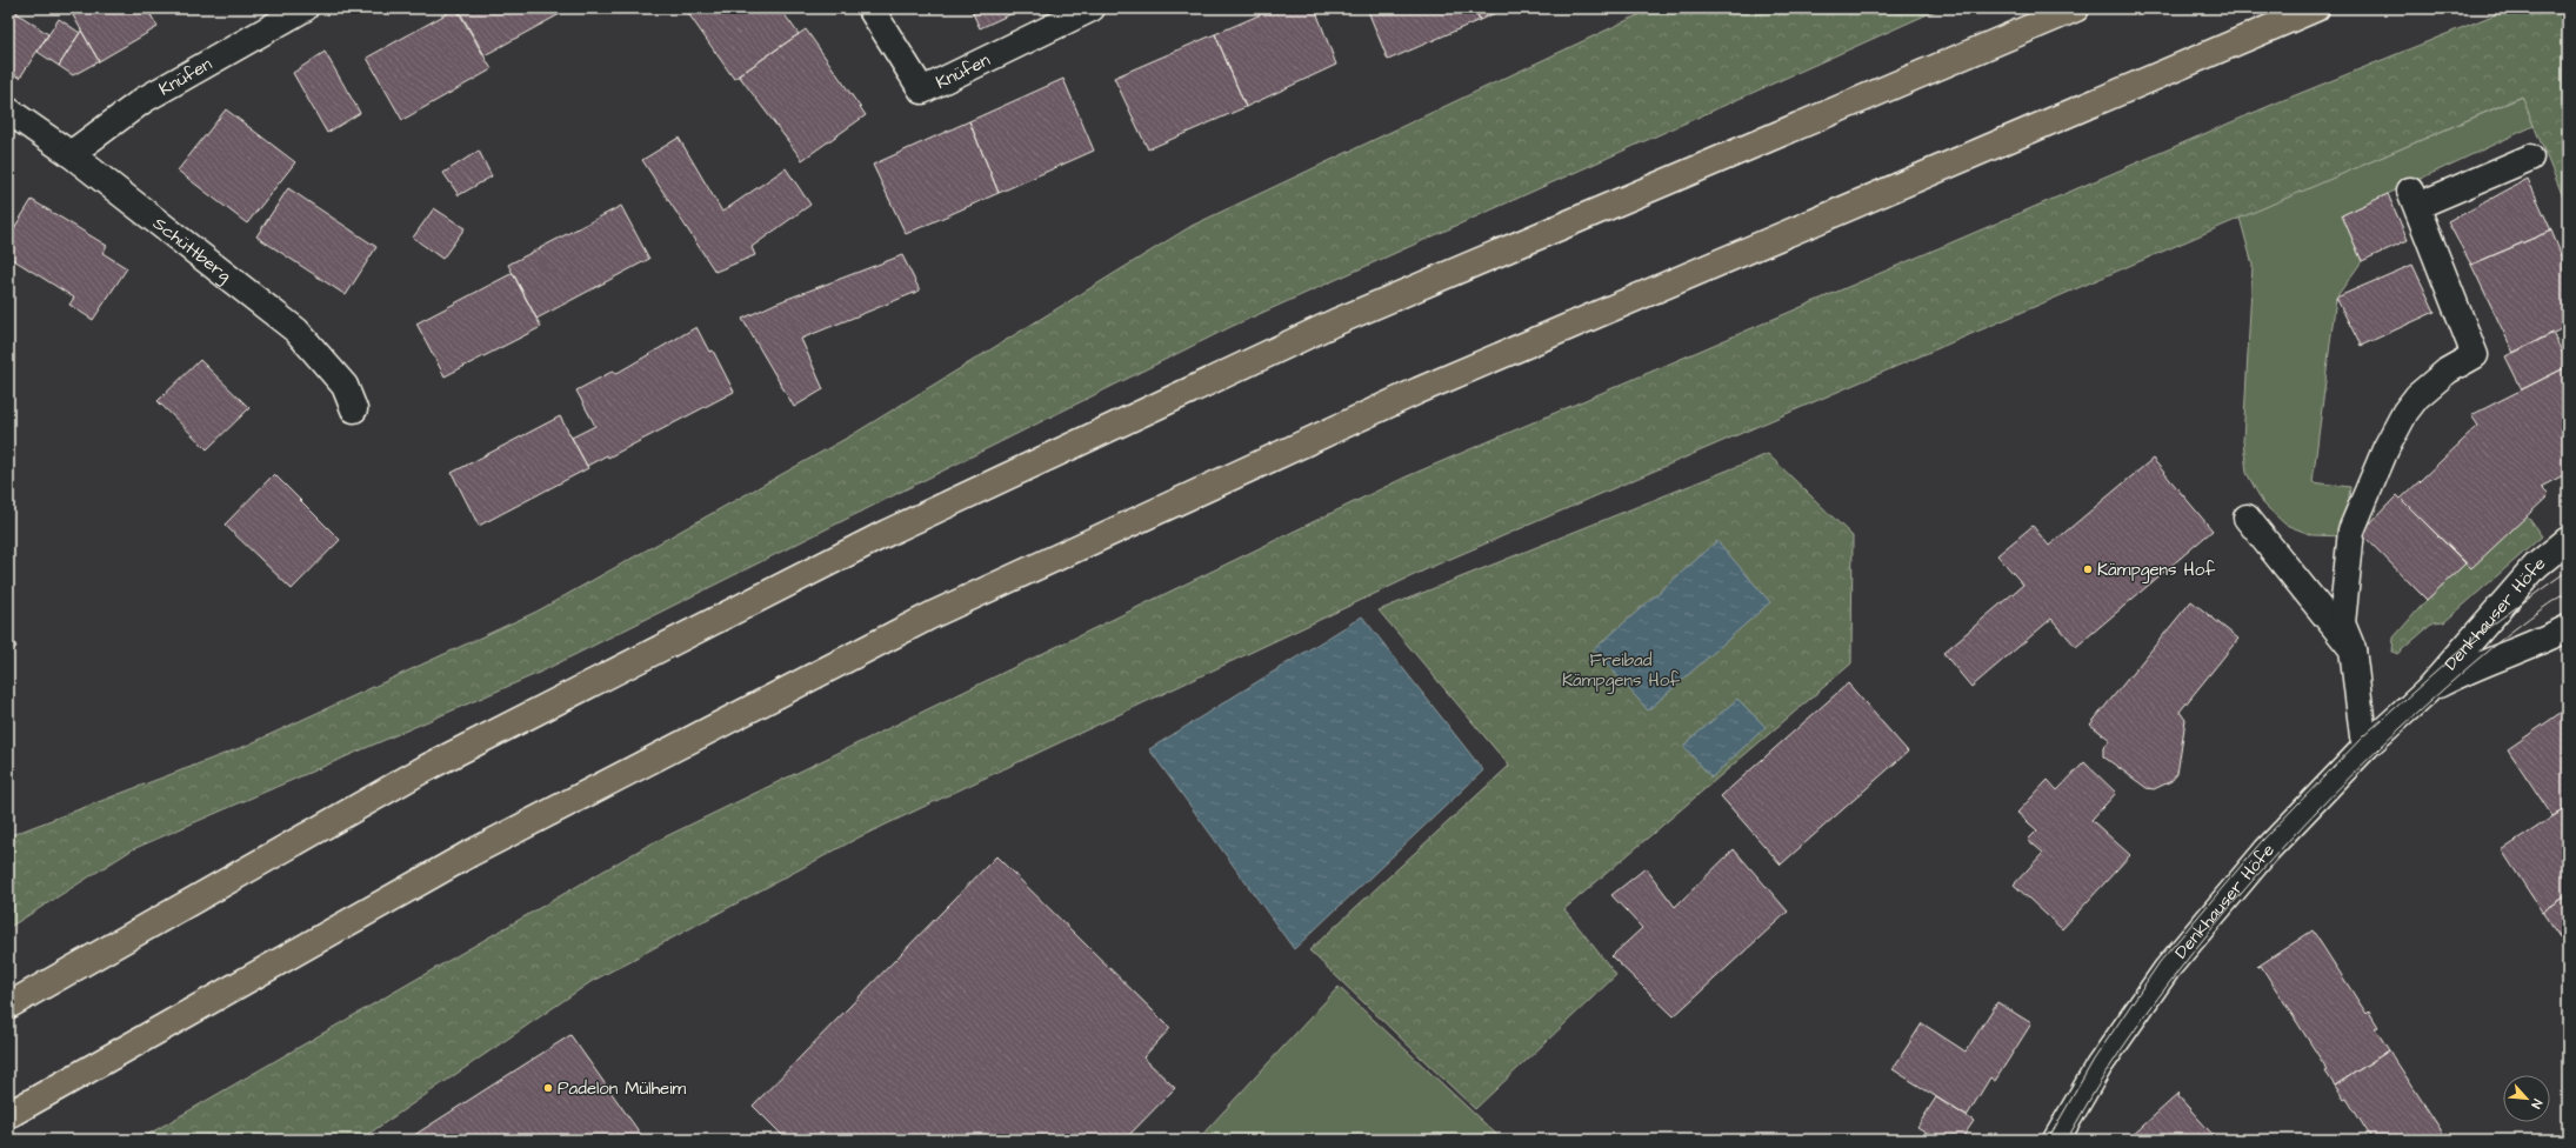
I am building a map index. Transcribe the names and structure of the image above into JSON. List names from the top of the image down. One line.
{"streets":{"street":["Knüfen","Schüttberg","Denkhauser Höfe"]},"crossings":[["Knüfen","Schüttberg"]],"parks":["Freibad Kämpgens Hof"],"places":["Kämpgens Hof","Padelon Mülheim"],"north":"bottom right"}
